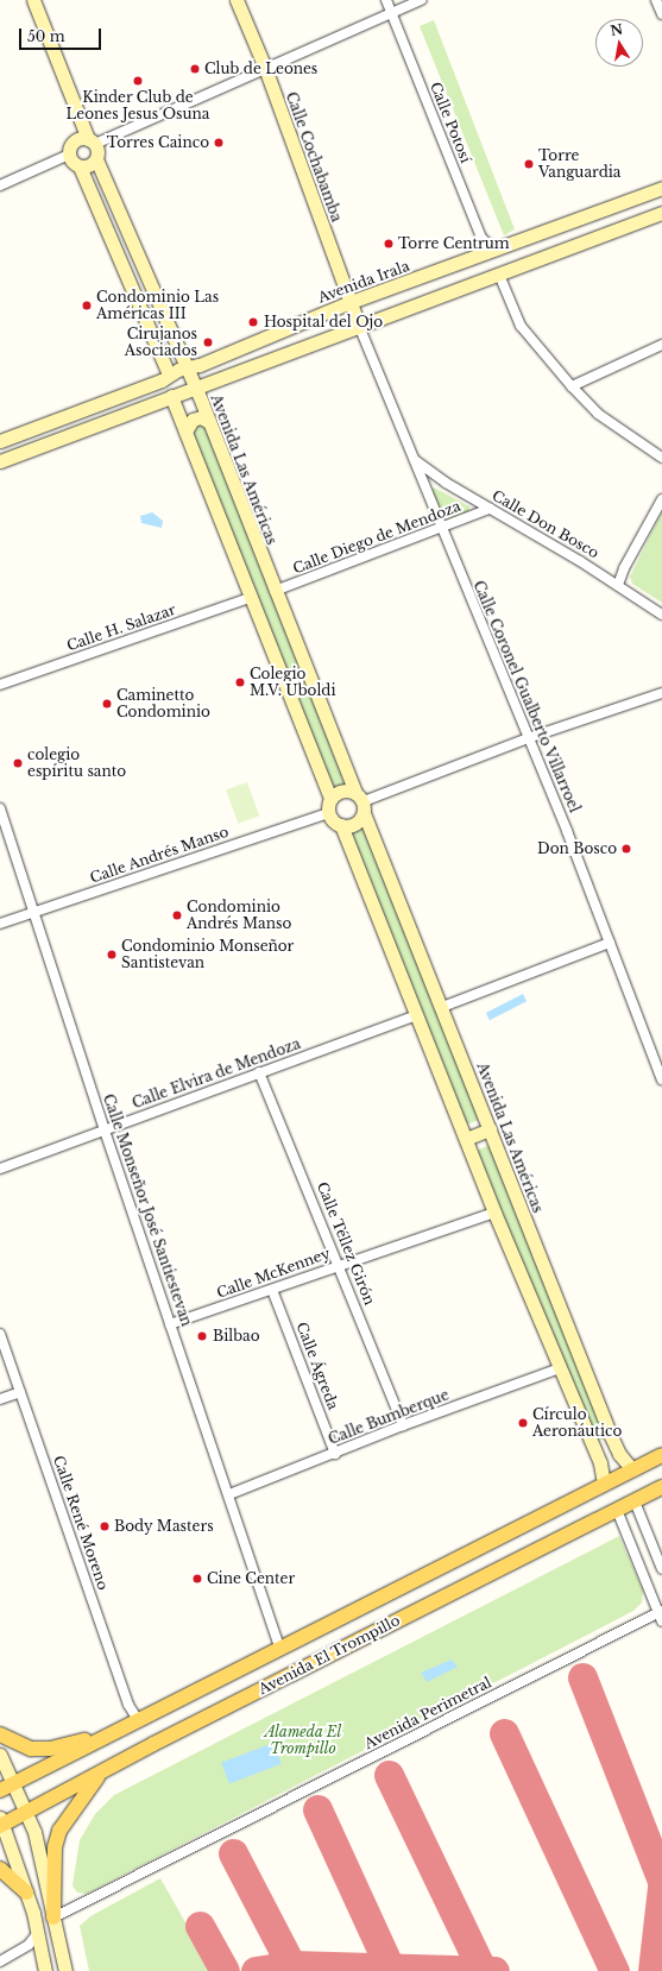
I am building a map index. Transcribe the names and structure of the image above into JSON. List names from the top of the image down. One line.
{"streets":{"main road":["Avenida El Trompillo"],"street":["Calle Potosí","Calle Cochabamba","Avenida Irala","Avenida Las Américas","Calle Don Bosco","Calle Diego de Mendoza","Calle H. Salazar","Calle Coronel Gualberto Villarroel","Calle Andrés Manso","Calle Elvira de Mendoza","Calle Monseñor José Santiestevan","Calle Téllez Girón","Calle McKenney","Calle Ágreda","Calle Bumberque","Calle René Moreno","Avenida Perimetral"]},"crossings":[["Calle Potosí","Avenida Irala"],["Calle Cochabamba","Avenida Irala"],["Calle Cochabamba","Calle Coronel Gualberto Villarroel"],["Avenida Irala","Avenida Las Américas"],["Avenida Las Américas","Calle Diego de Mendoza"],["Avenida Las Américas","Calle Andrés Manso"],["Avenida Las Américas","Avenida El Trompillo"],["Calle Don Bosco","Calle Diego de Mendoza"],["Calle Don Bosco","Calle Coronel Gualberto Villarroel"],["Calle Diego de Mendoza","Calle Coronel Gualberto Villarroel"],["Calle Andrés Manso","Calle Monseñor José Santiestevan"],["Calle Elvira de Mendoza","Calle Monseñor José Santiestevan"],["Calle Elvira de Mendoza","Calle Téllez Girón"],["Calle Monseñor José Santiestevan","Calle McKenney"],["Calle Monseñor José Santiestevan","Calle Bumberque"],["Calle Monseñor José Santiestevan","Avenida El Trompillo"],["Calle Téllez Girón","Calle McKenney"],["Calle Téllez Girón","Calle Bumberque"],["Calle McKenney","Calle Ágreda"],["Calle Ágreda","Calle Bumberque"],["Calle René Moreno","Avenida El Trompillo"]],"parks":["Alameda El Trompillo"],"places":["Club de Leones","Kinder Club de Leones Jesus Osuna","Torres Cainco","Torre Vanguardia","Torre Centrum","Condominio Las Américas III","Hospital del Ojo","Cirujanos Asociados","Colegio M.V. Uboldi","Caminetto Condominio","colegio espíritu santo","Don Bosco","Condominio Andrés Manso","Condominio Monseñor Santistevan","Bilbao","Círculo Aeronáutico","Body Masters","Cine Center"],"scale_bar":"50 m","north":"top"}
